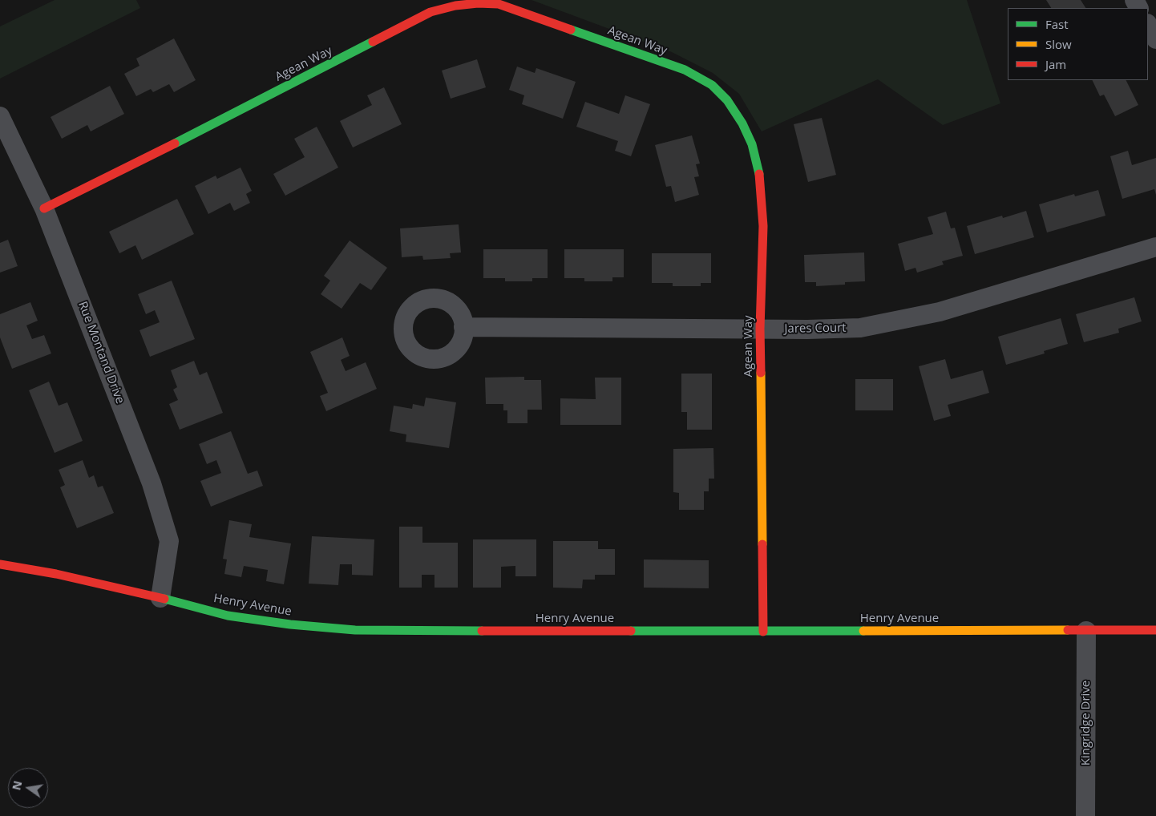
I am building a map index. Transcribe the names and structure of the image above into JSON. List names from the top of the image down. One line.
{"streets":{"street":["Agean Way","Jares Court","Rue Montand Drive","Henry Avenue","Kingridge Drive"]},"crossings":[["Agean Way","Jares Court"],["Agean Way","Rue Montand Drive"],["Agean Way","Henry Avenue"],["Rue Montand Drive","Henry Avenue"],["Henry Avenue","Kingridge Drive"]],"legend":["Fast","Slow","Jam"],"north":"left"}
